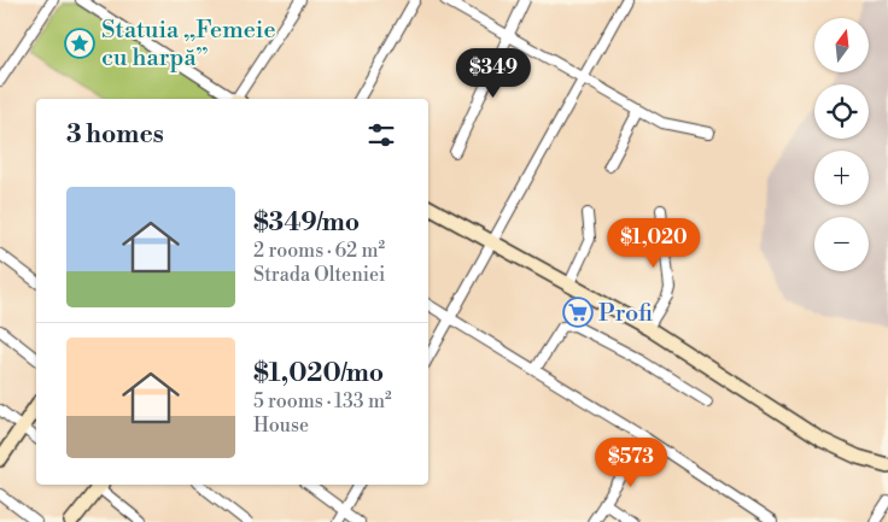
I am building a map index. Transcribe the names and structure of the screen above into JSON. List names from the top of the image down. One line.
{"places":{"place":["Statuia „Femeie cu harpă”"],"supermarket":["Profi"]},"north":"top","page":{"map_buttons":["+","−"],"price":["$349","$1,020","$573"],"heading":"3 homes","list":[{"name":"$349/mo","note":"2 rooms · 62 m² · Strada Olteniei"},{"name":"$1,020/mo","note":"5 rooms · 133 m² · House"}]}}
